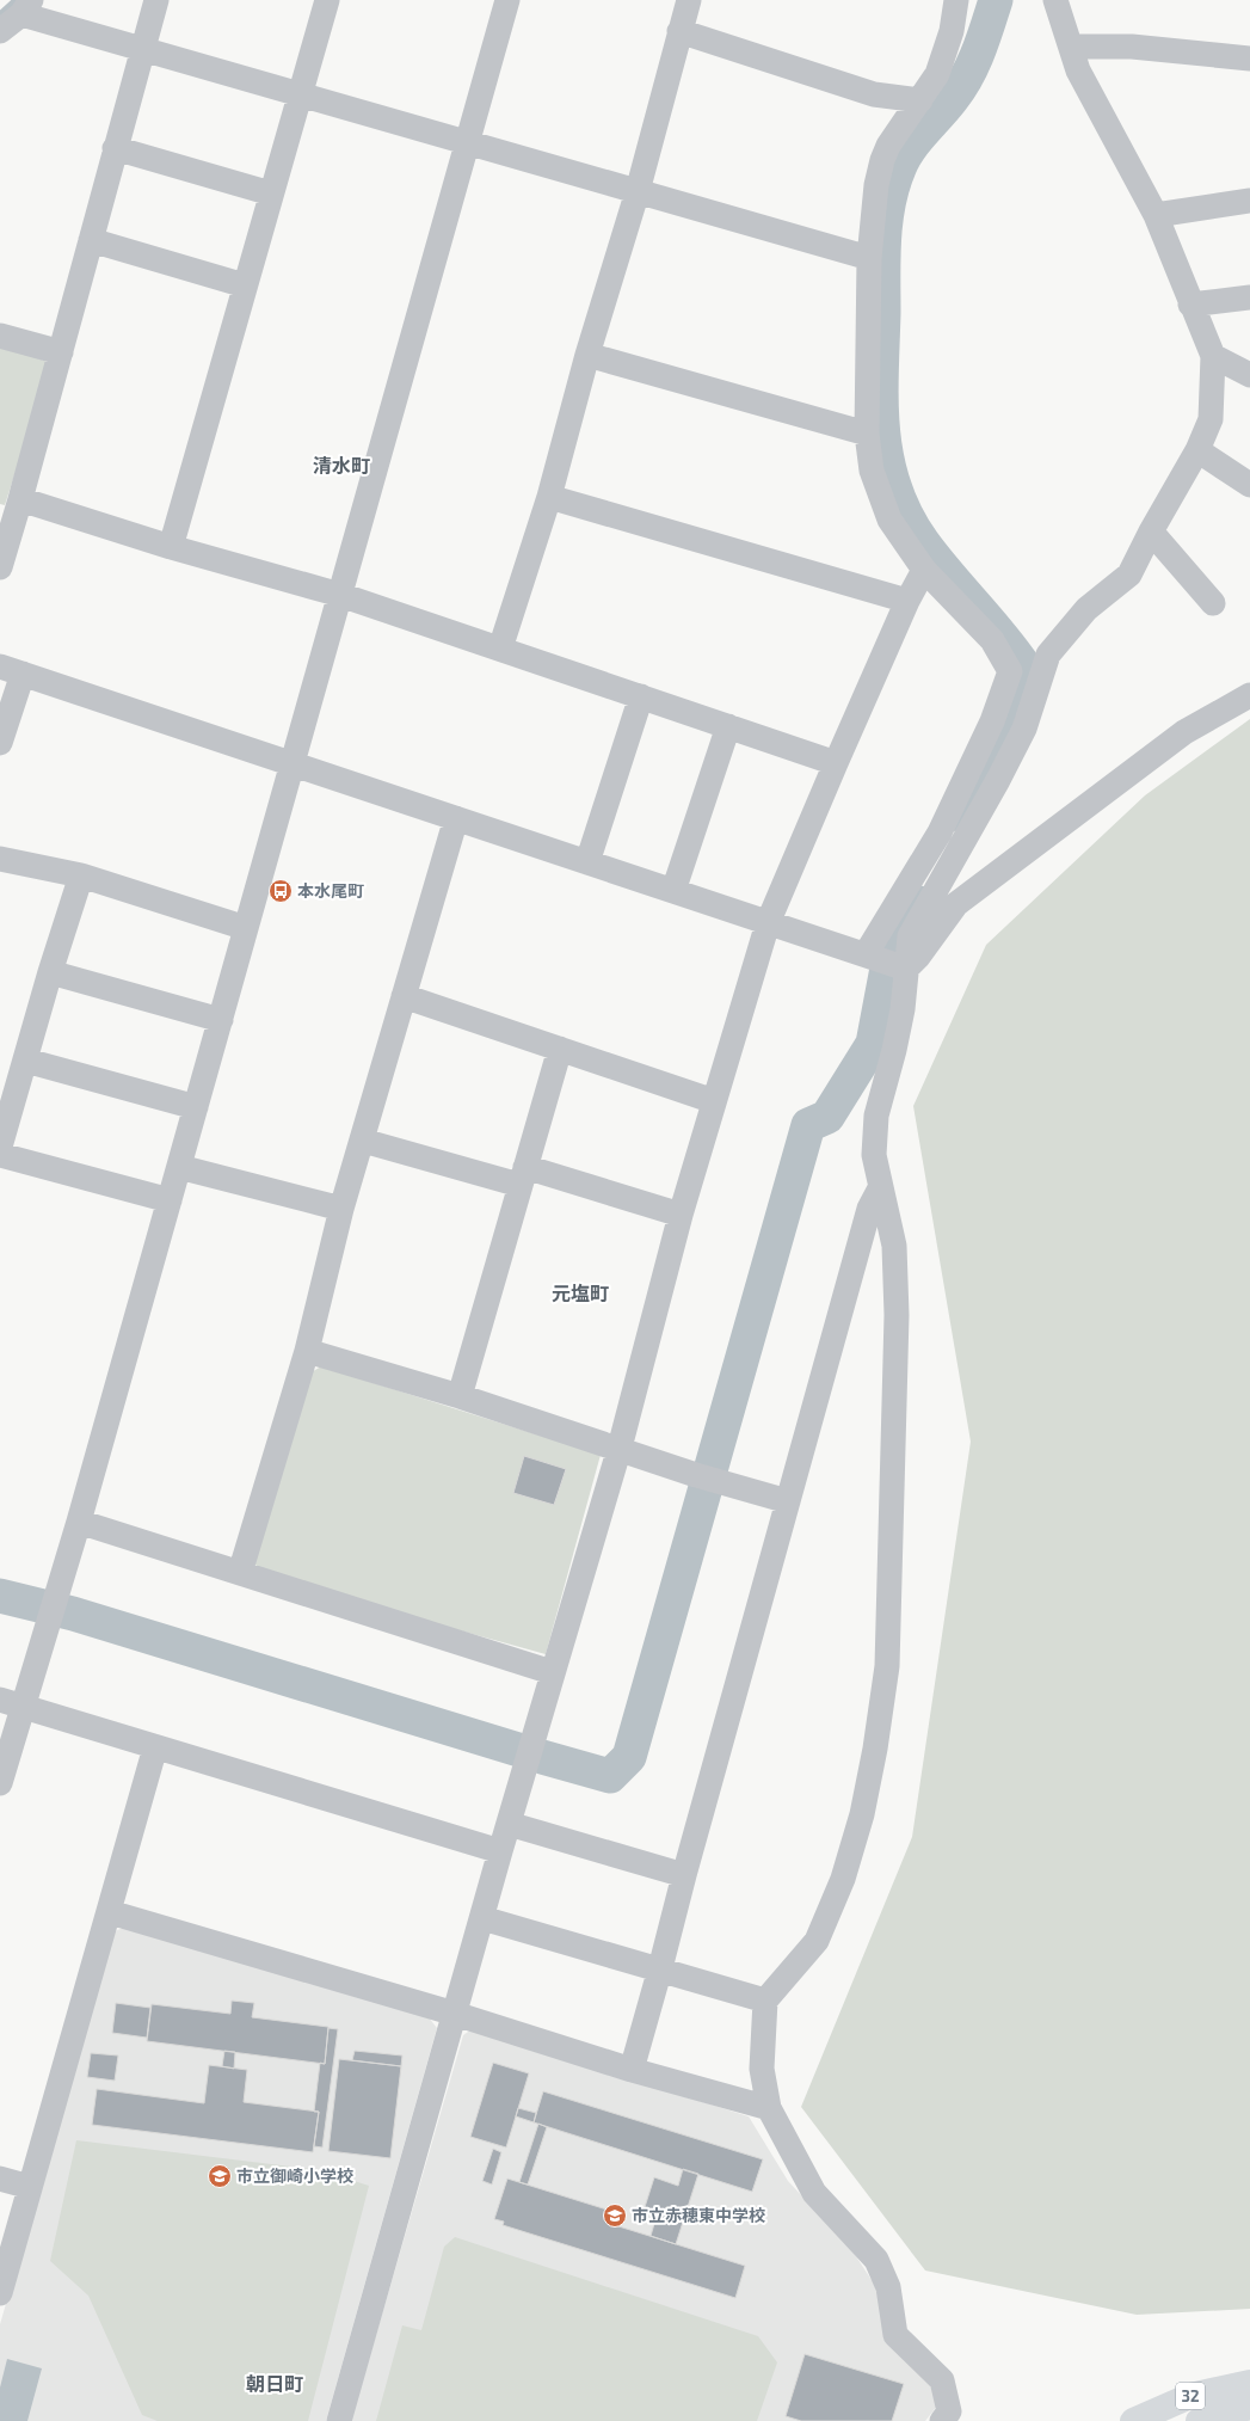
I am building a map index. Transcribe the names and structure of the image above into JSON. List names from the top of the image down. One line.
{"streets":{"main road":["32"]},"districts":["清水町","元塩町","朝日町"],"places":{"bus stop":["本水尾町"],"school or university":["市立御崎小学校","市立赤穂東中学校"]}}
